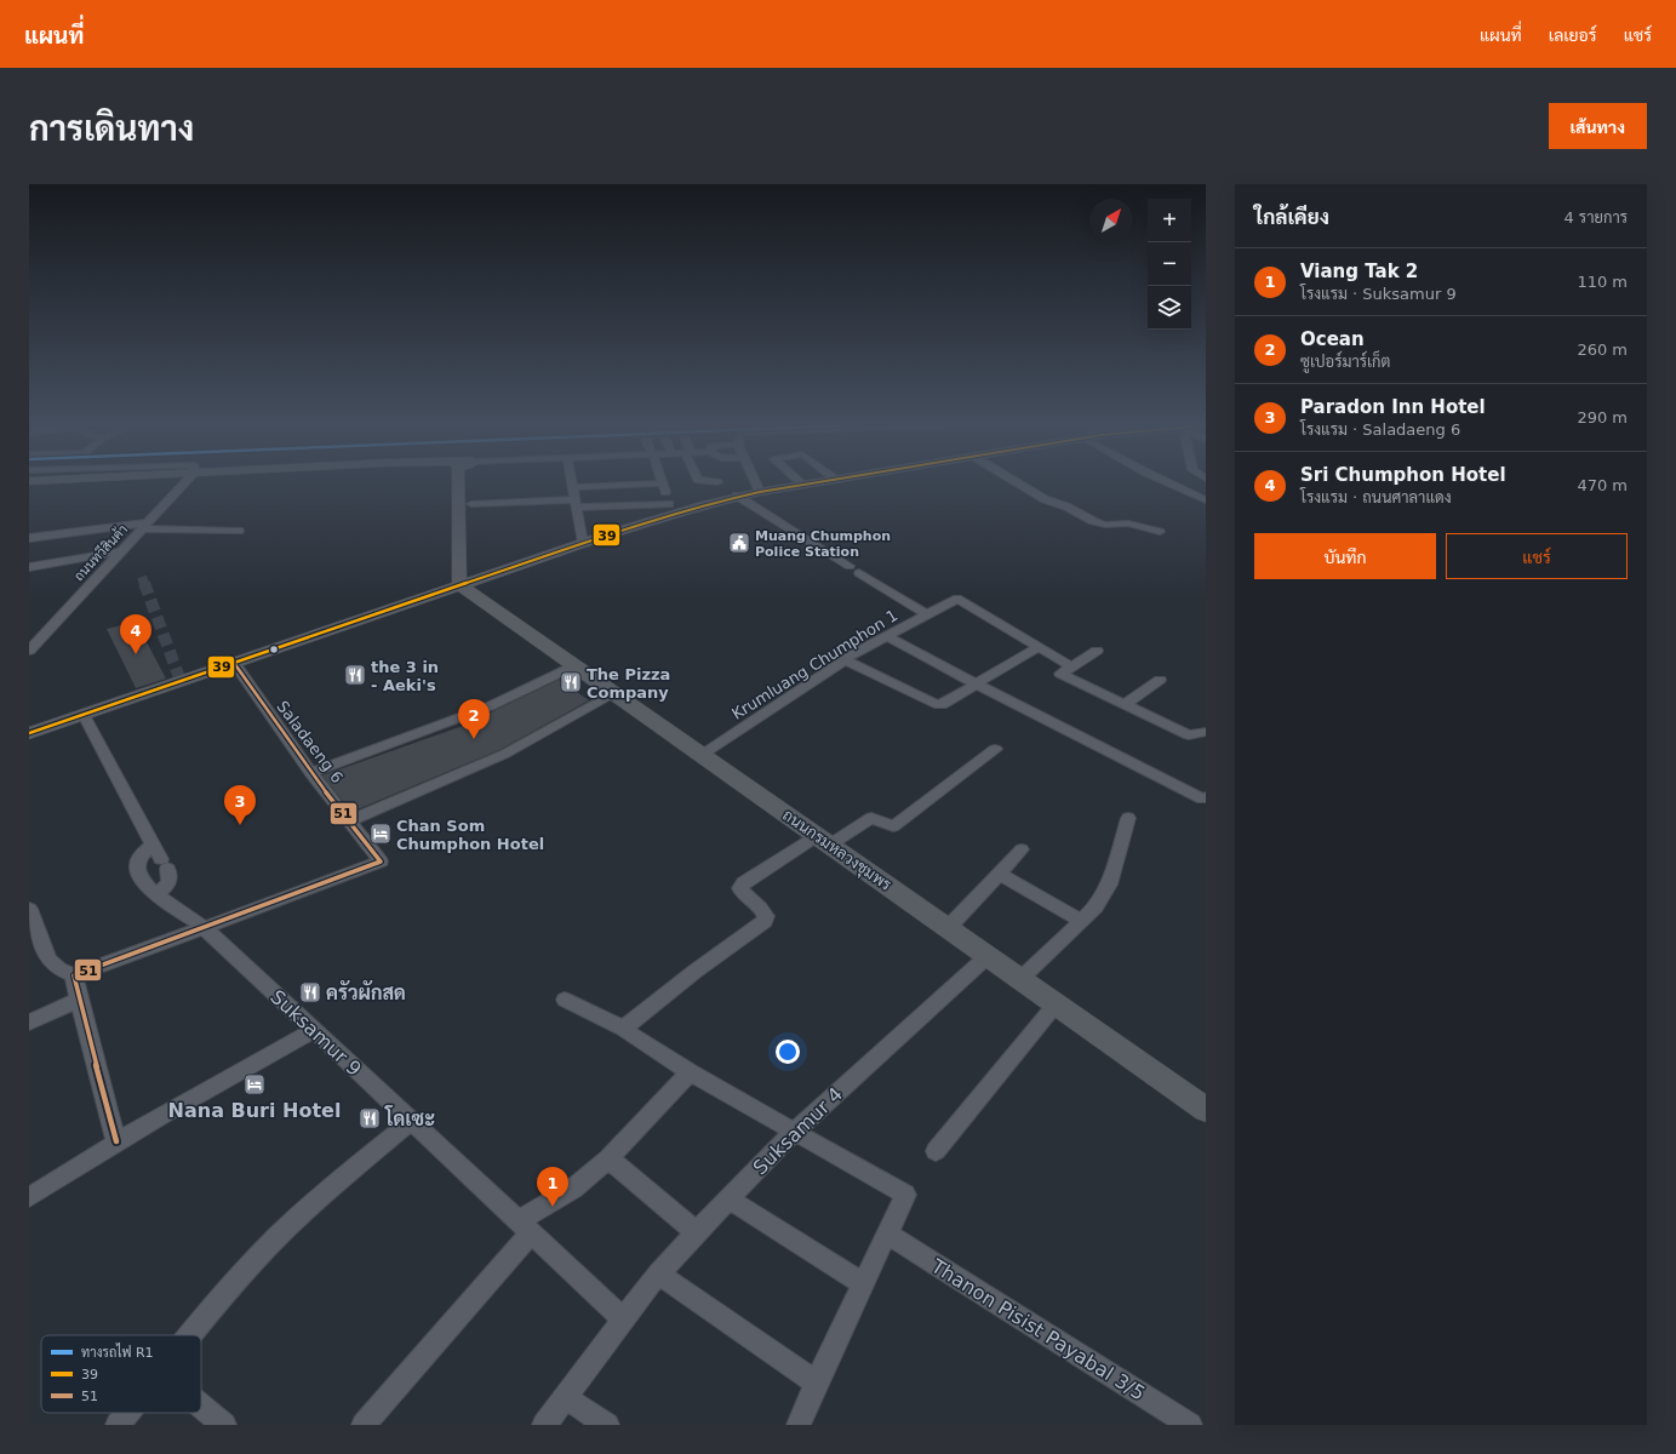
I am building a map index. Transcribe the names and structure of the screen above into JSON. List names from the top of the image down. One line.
{"streets":{"street":["ถนนทวีสินค้า","Krumluang Chumphon 1","Saladaeng 6","ถนนกรมหลวงชุมพร","Suksamur 9","Suksamur 4","Thanon Pisist Payabal 3/5"]},"crossings":[["Krumluang Chumphon 1","ถนนกรมหลวงชุมพร"],["Saladaeng 6","Suksamur 9"],["ถนนกรมหลวงชุมพร","Suksamur 4"],["Suksamur 9","Suksamur 4"]],"places":{"public building":["Muang Chumphon Police Station"],"restaurant":["the 3 in - Aeki's","The Pizza Company","ครัวผักสด","โดเซะ"],"hotel":["Chan Som Chumphon Hotel","Nana Buri Hotel"]},"lines":["transit line 39","transit line 51"],"legend":["ทางรถไฟ R1","39","51"],"north":"top right","page":{"header":"แผนที่","nav":["แผนที่","เลเยอร์","แชร์"],"buttons":["เส้นทาง",["บันทึก","แชร์"]],"title":"การเดินทาง","heading":["ใกล้เคียง","4 รายการ"],"map_buttons":["+","−"],"list":[{"mark":"1","name":"Viang Tak 2","note":"โรงแรม · Suksamur 9","value":"110 m"},{"mark":"2","name":"Ocean","note":"ซูเปอร์มาร์เก็ต","value":"260 m"},{"mark":"3","name":"Paradon Inn Hotel","note":"โรงแรม · Saladaeng 6","value":"290 m"},{"mark":"4","name":"Sri Chumphon Hotel","note":"โรงแรม · ถนนศาลาแดง","value":"470 m"}],"pins":["4","2","3","1"]}}
